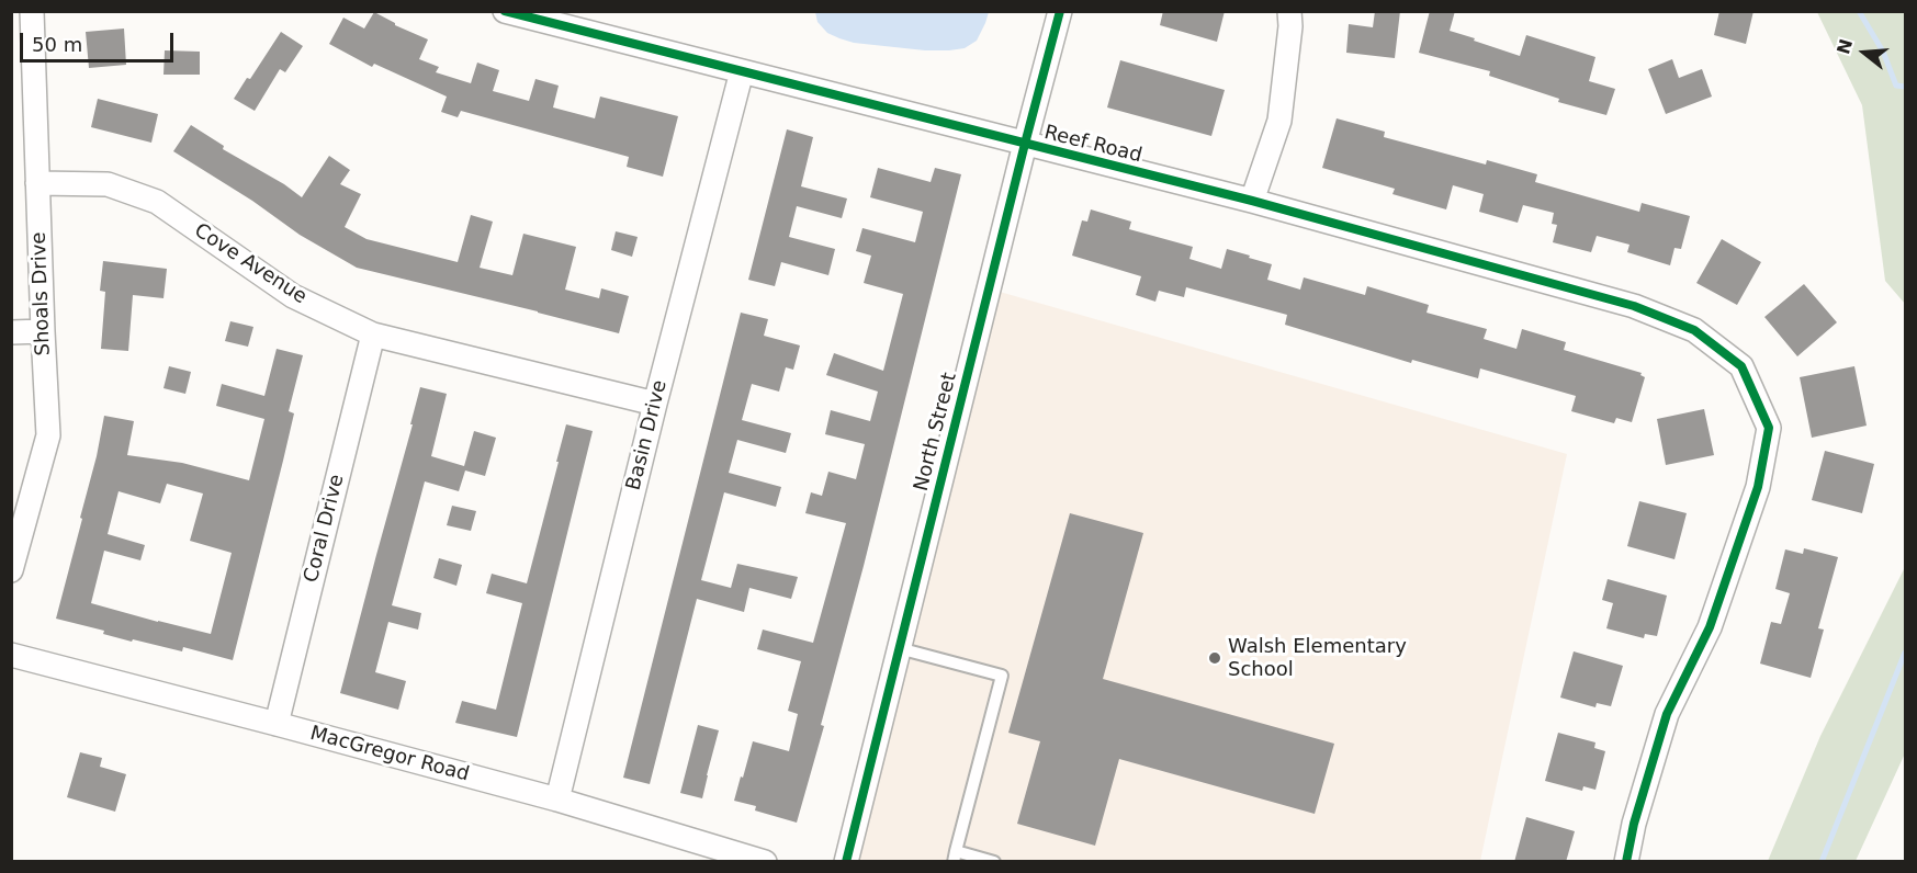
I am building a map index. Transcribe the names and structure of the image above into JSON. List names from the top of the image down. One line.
{"streets":{"street":["Reef Road","Cove Avenue","Shoals Drive","North Street","Basin Drive","Coral Drive","MacGregor Road"]},"crossings":[["Reef Road","North Street"],["Reef Road","Basin Drive"],["Cove Avenue","Shoals Drive"],["Cove Avenue","Basin Drive"],["Cove Avenue","Coral Drive"],["Basin Drive","MacGregor Road"],["Coral Drive","MacGregor Road"]],"places":["Walsh Elementary School"],"scale_bar":"50 m","north":"left"}
